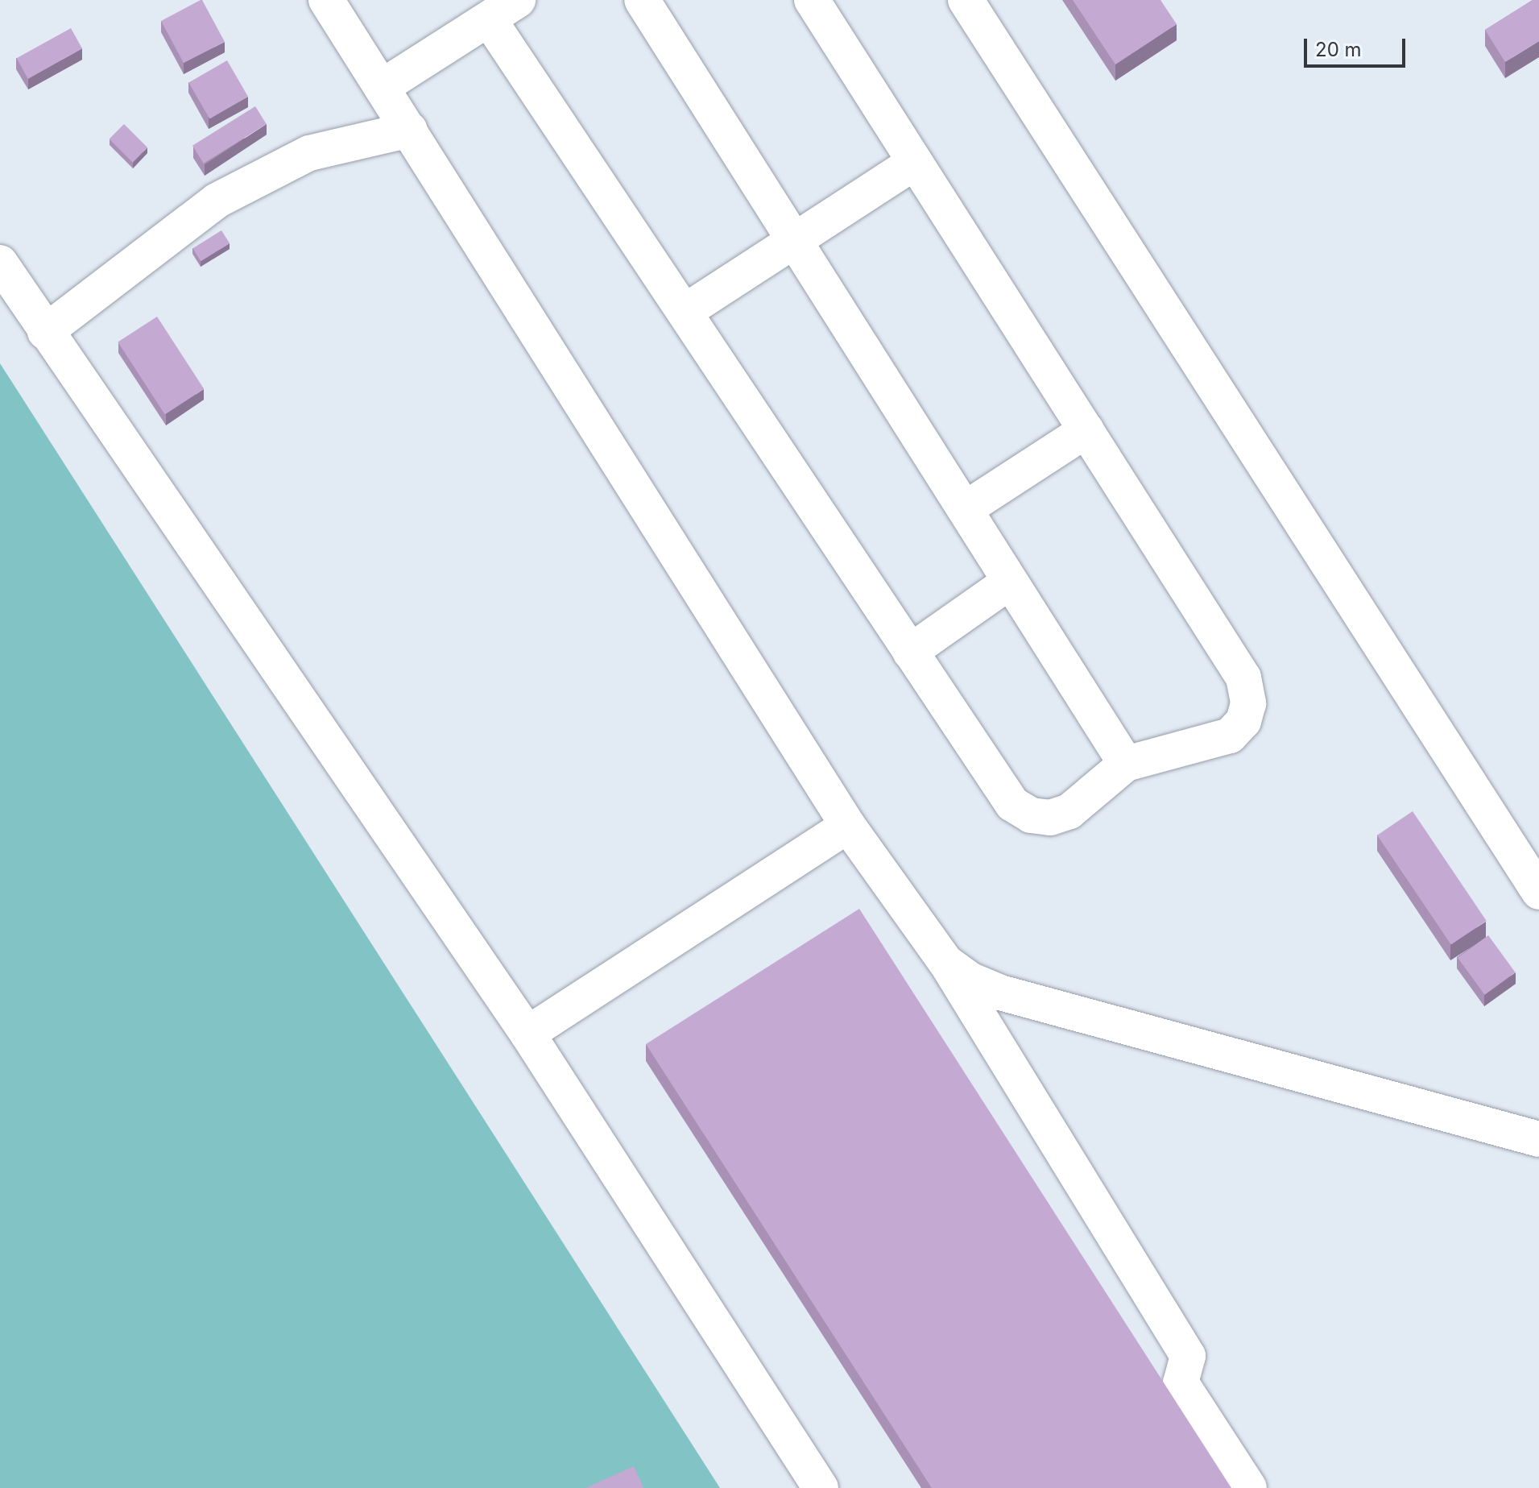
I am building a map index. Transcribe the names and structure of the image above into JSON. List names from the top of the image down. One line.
{"scale_bar":"20 m"}
